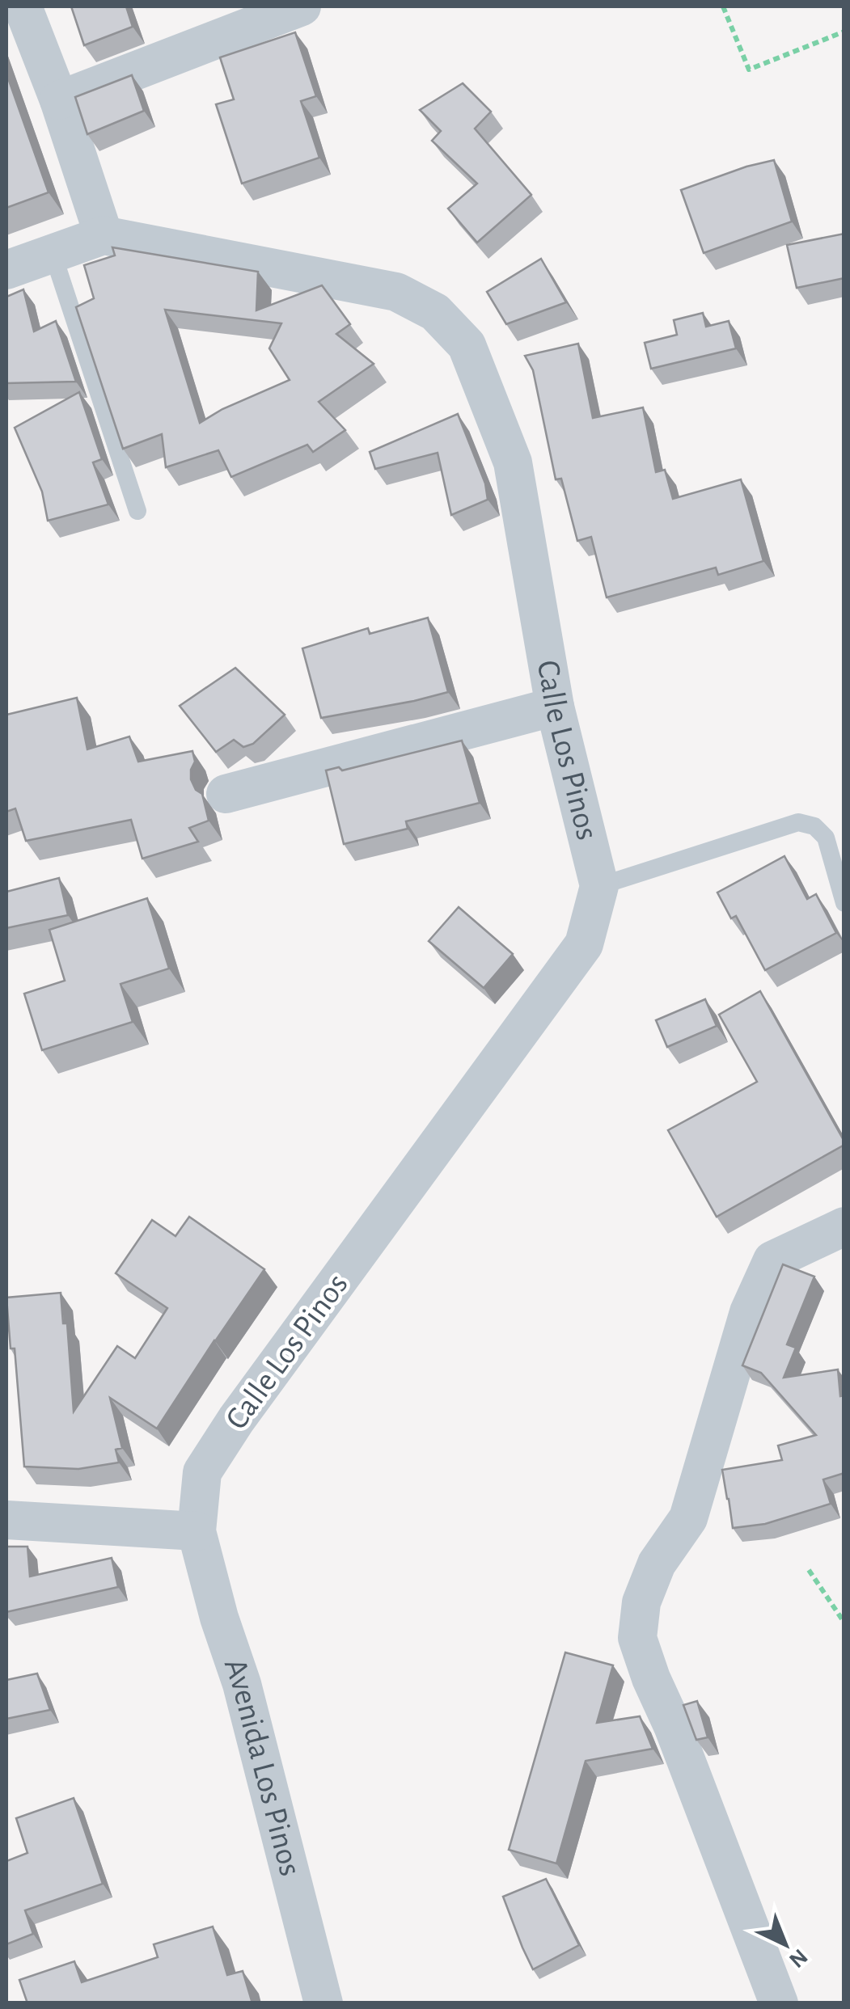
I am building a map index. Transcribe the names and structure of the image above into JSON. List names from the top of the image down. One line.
{"streets":{"street":["Calle Los Pinos","Avenida Los Pinos"]},"crossings":[["Calle Los Pinos","Avenida Los Pinos"]],"north":"bottom right"}
